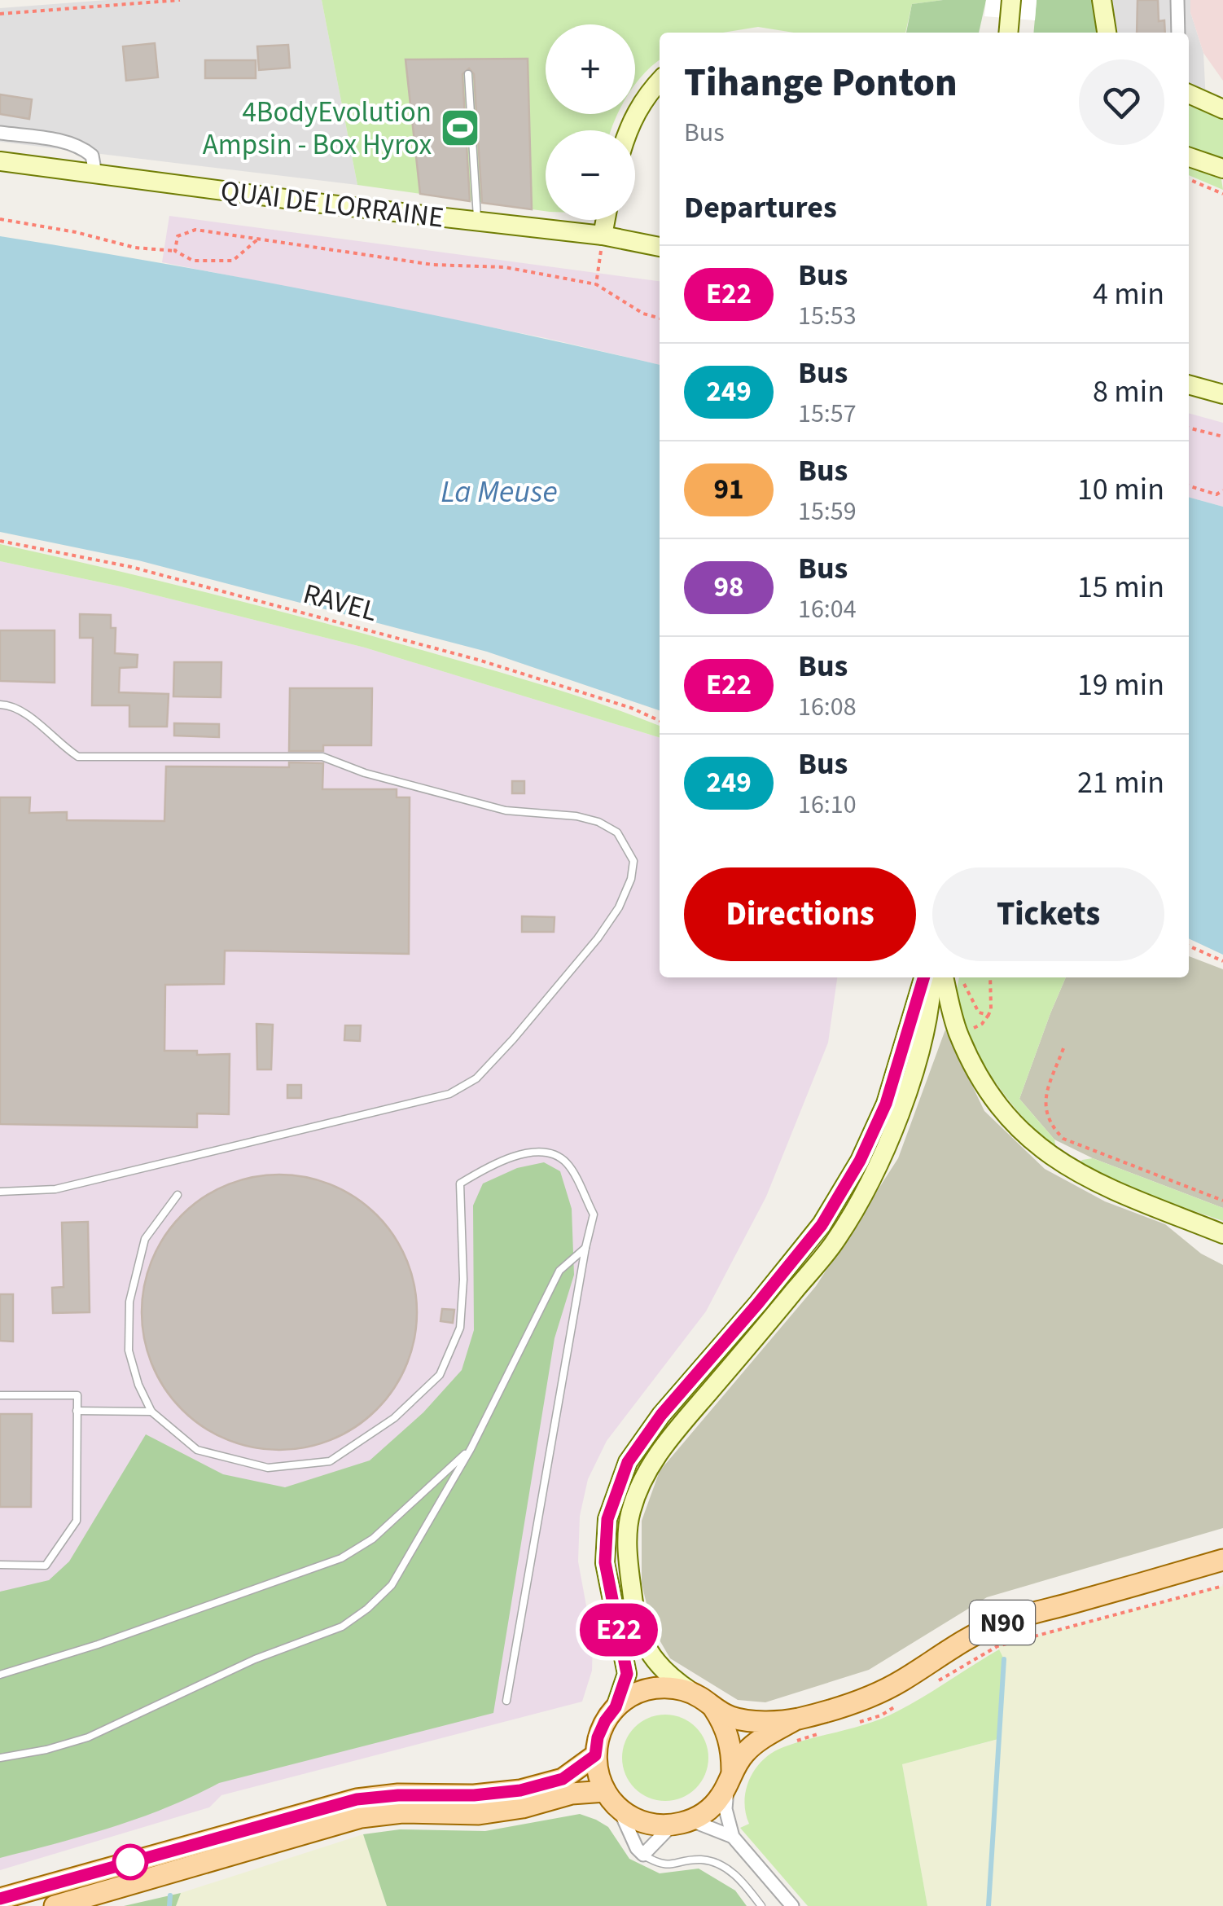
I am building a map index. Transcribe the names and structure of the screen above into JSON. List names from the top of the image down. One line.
{"streets":{"main road":["QUAI DE LORRAINE","N90"],"path":["RAVEL"]},"water":["La Meuse"],"places":{"sports":["4BodyEvolution Ampsin - Box Hyrox"]},"lines":["bus line E22"],"page":{"on_map":"E22","map_buttons":["+","−"],"heading":[["Tihange Ponton","Bus"],"Departures"],"list":[{"mark":"E22","name":"Bus","note":"15:53","value":"4 min"},{"mark":"249","name":"Bus","note":"15:57","value":"8 min"},{"mark":"91","name":"Bus","note":"15:59","value":"10 min"},{"mark":"98","name":"Bus","note":"16:04","value":"15 min"},{"mark":"E22","name":"Bus","note":"16:08","value":"19 min"},{"mark":"249","name":"Bus","note":"16:10","value":"21 min"}],"buttons":["Directions","Tickets"]}}
